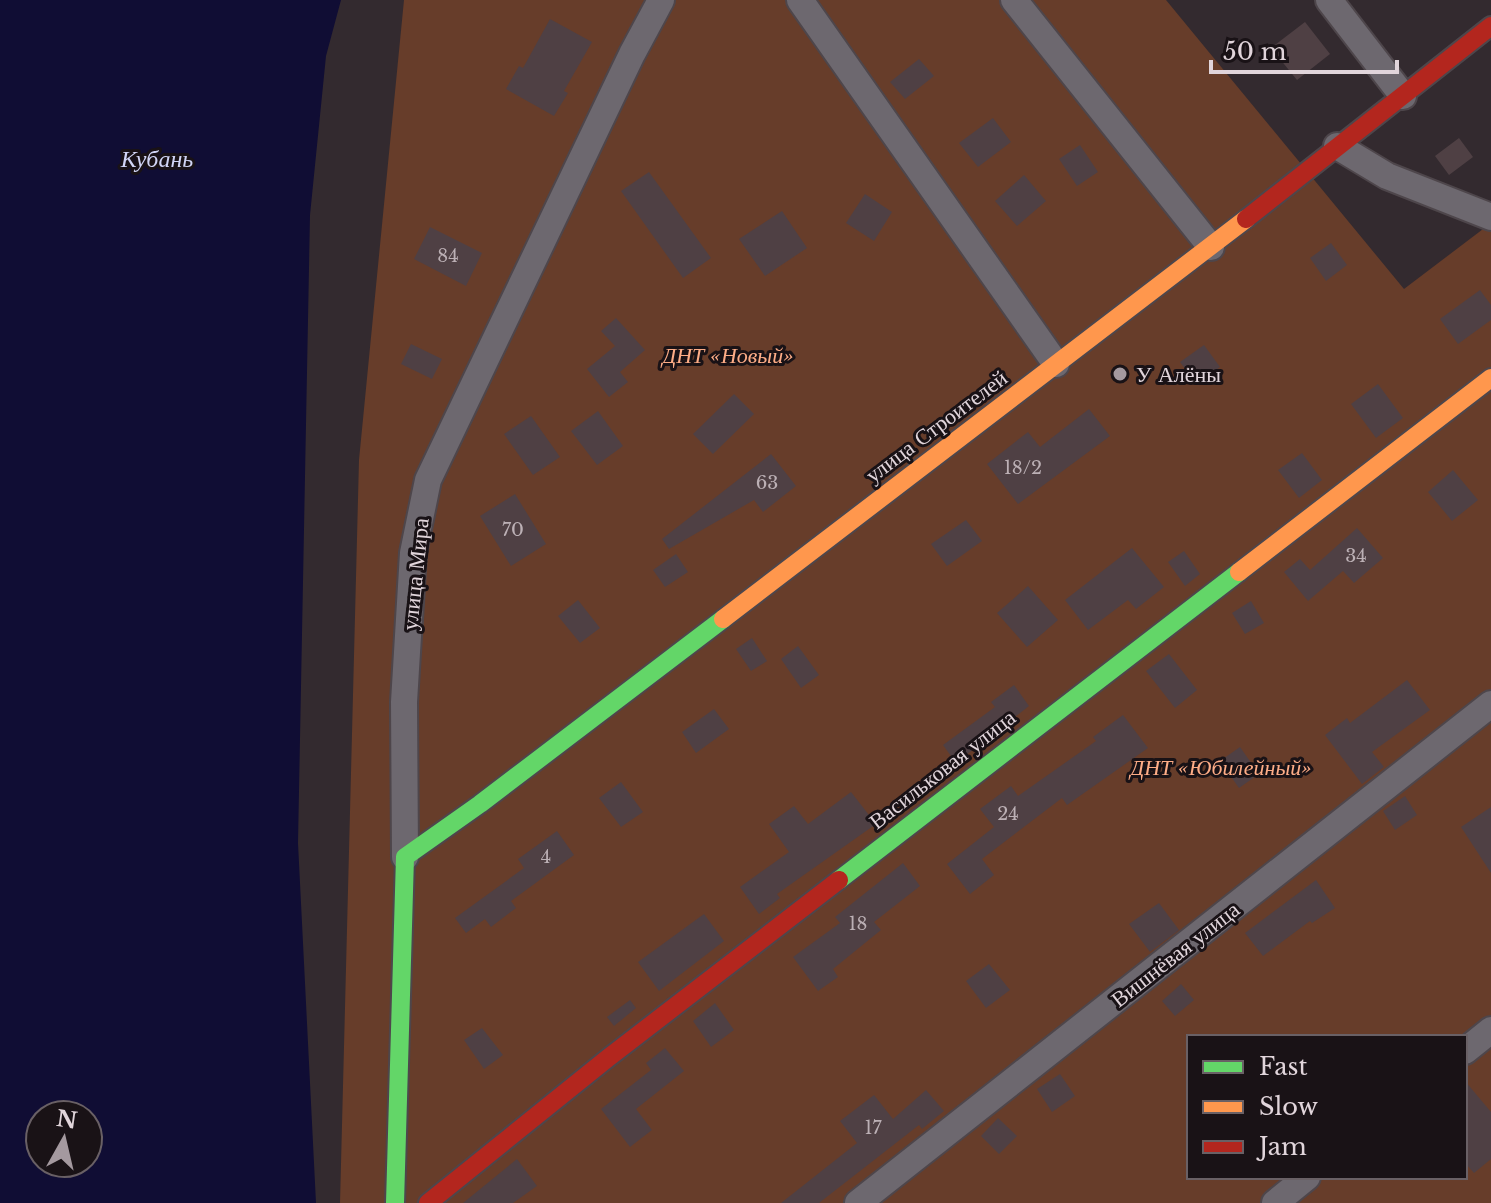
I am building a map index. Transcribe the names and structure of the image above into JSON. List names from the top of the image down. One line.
{"streets":{"street":["улица Строителей","улица Мира","Васильковая улица","Вишнёвая улица"]},"crossings":[["улица Строителей","улица Мира"]],"water":["Кубань"],"parks":["ДНТ «Новый»","ДНТ «Юбилейный»"],"places":["У Алёны"],"house_numbers":["84","18/2","63","70","34","24","4","18","17"],"legend":["Fast","Slow","Jam"],"scale_bar":"50 m","north":"top"}
